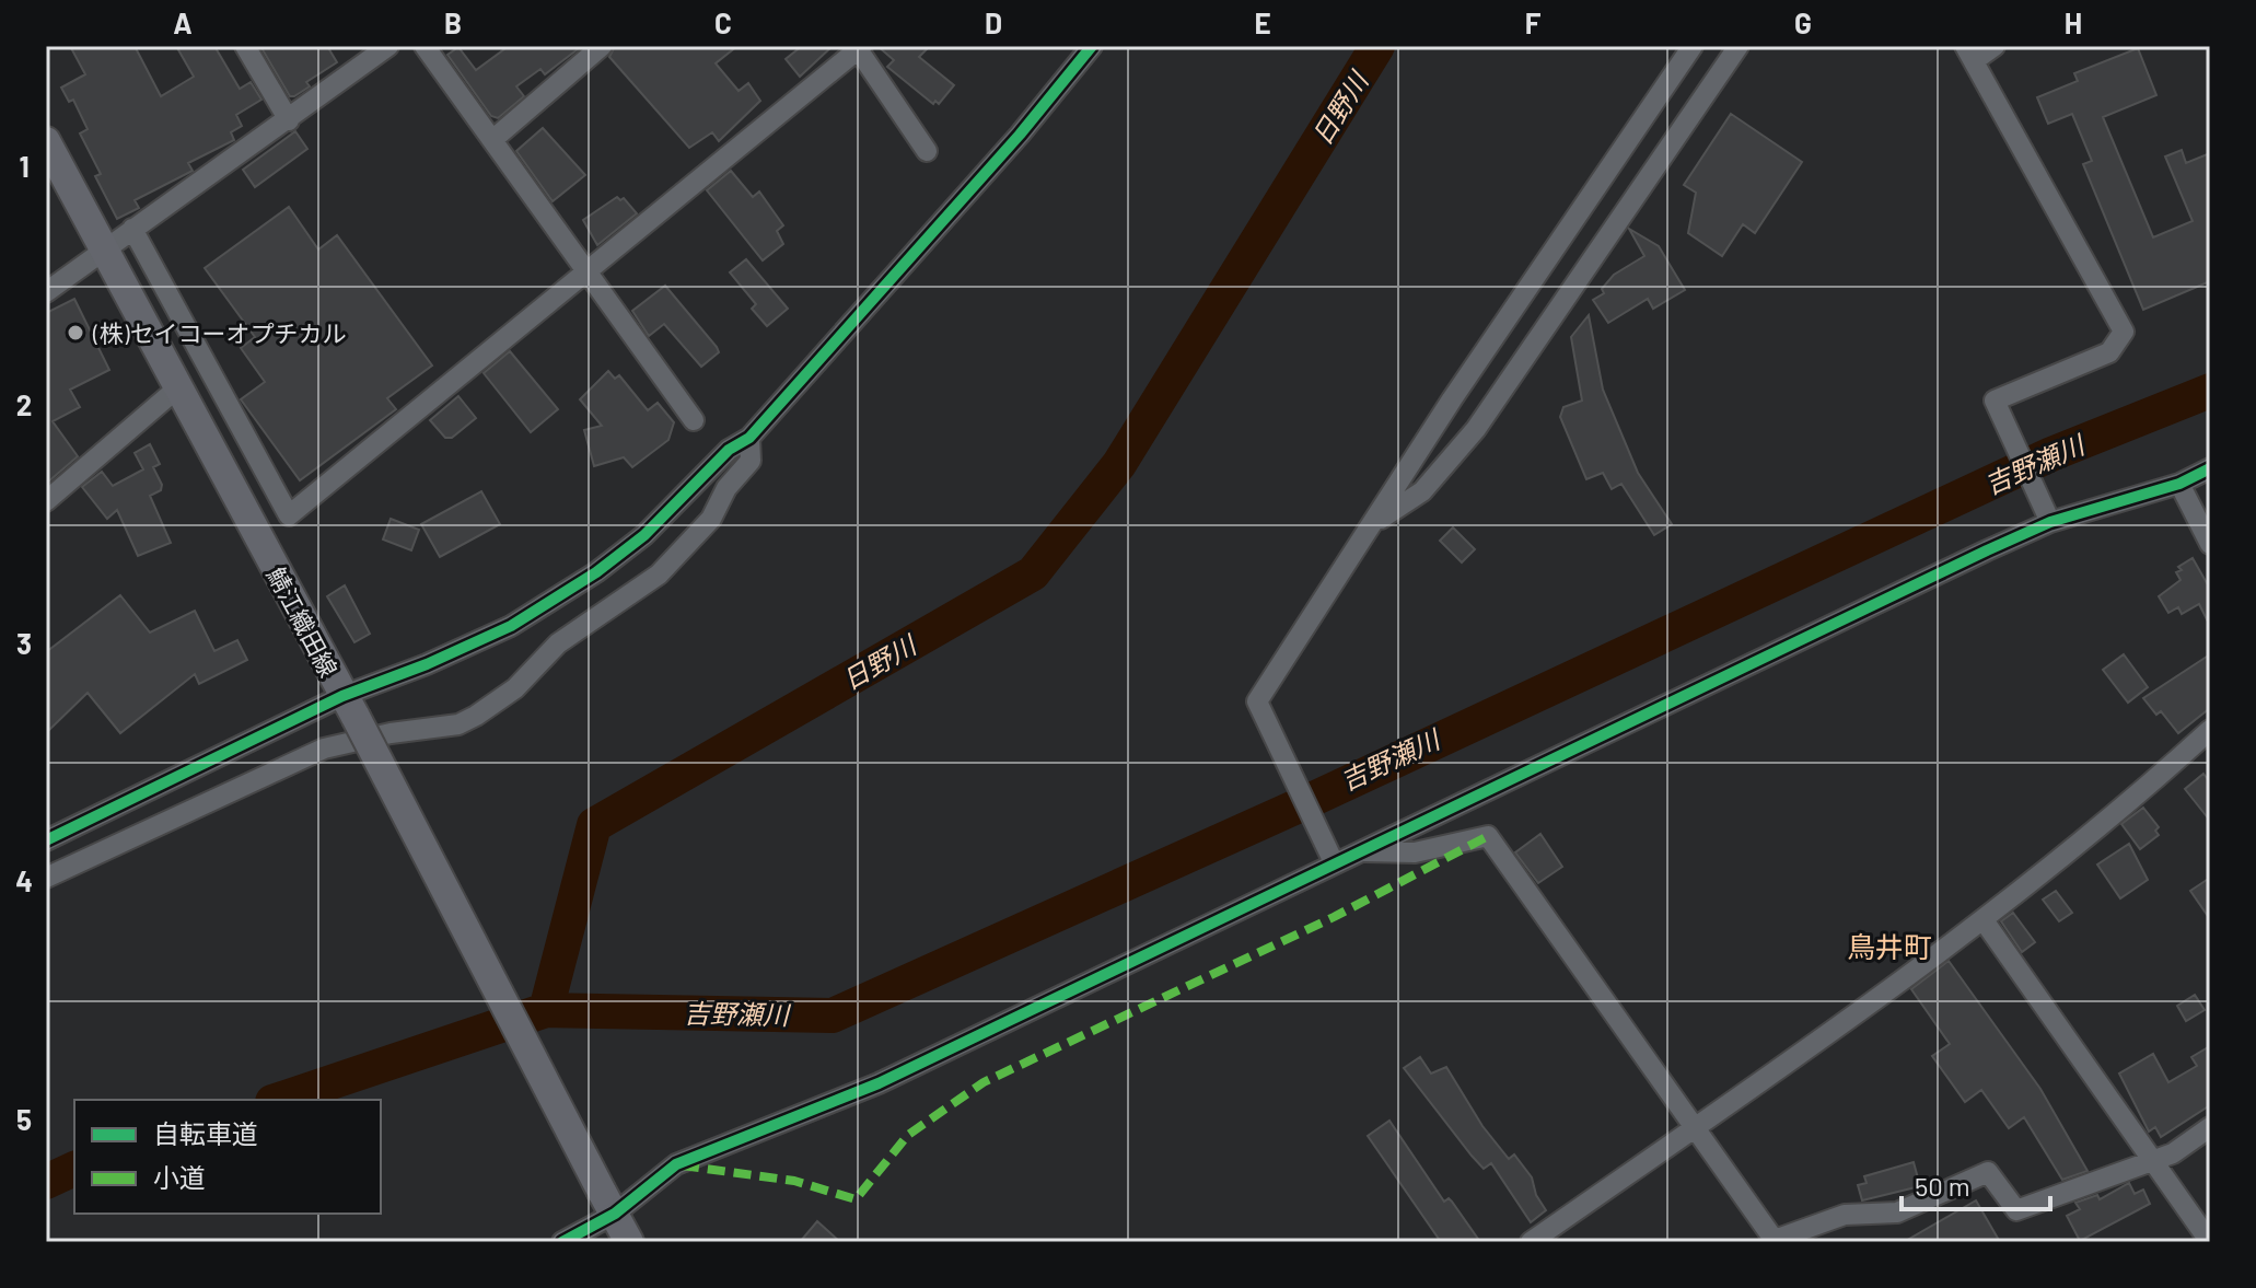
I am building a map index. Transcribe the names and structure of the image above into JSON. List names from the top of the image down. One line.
{"streets":{"main road":["鯖江織田線"]},"districts":["鳥井町"],"water":["日野川","吉野瀬川"],"places":["(株)セイコーオプチカル"],"legend":["自転車道","小道"],"scale_bar":"50 m","grid":{"columns":["A","B","C","D","E","F","G","H"],"rows":["1","2","3","4","5"]}}
